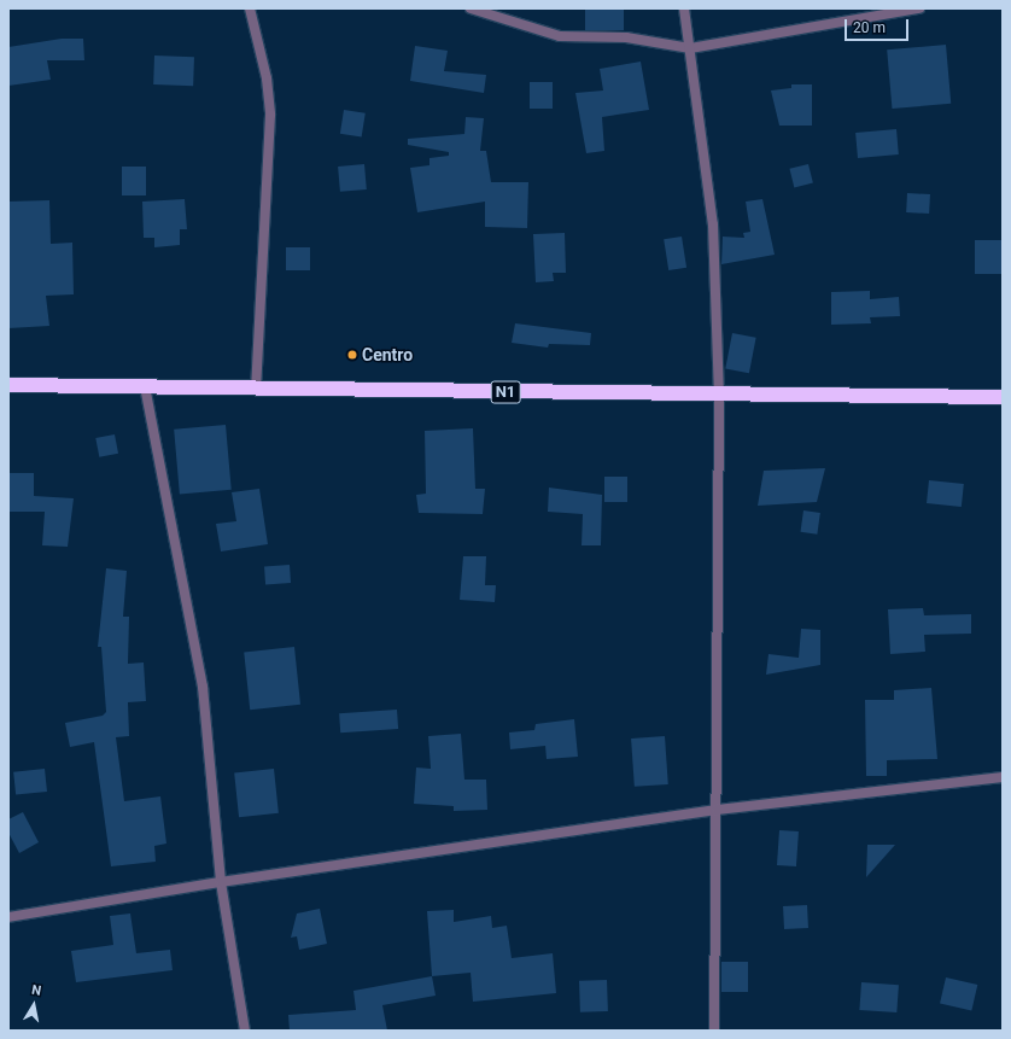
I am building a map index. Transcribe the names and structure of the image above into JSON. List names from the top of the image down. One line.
{"streets":{"highway":["N1"]},"places":["Centro"],"scale_bar":"20 m","north":"top"}
